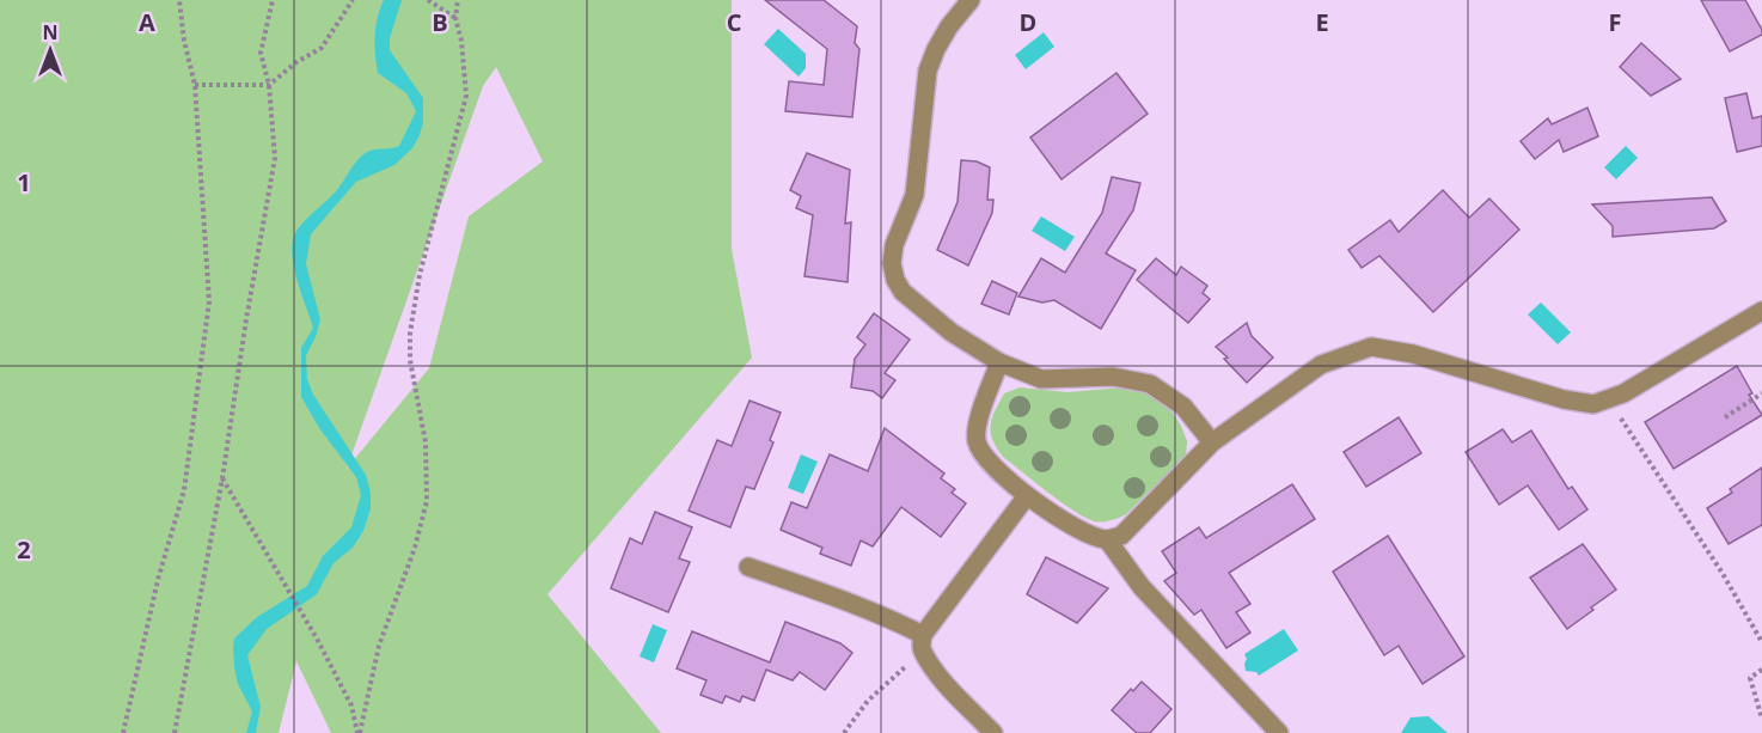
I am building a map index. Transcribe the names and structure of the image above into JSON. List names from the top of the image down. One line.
{"north":"top","grid":{"columns":["A","B","C","D","E","F"],"rows":["1","2"]}}
